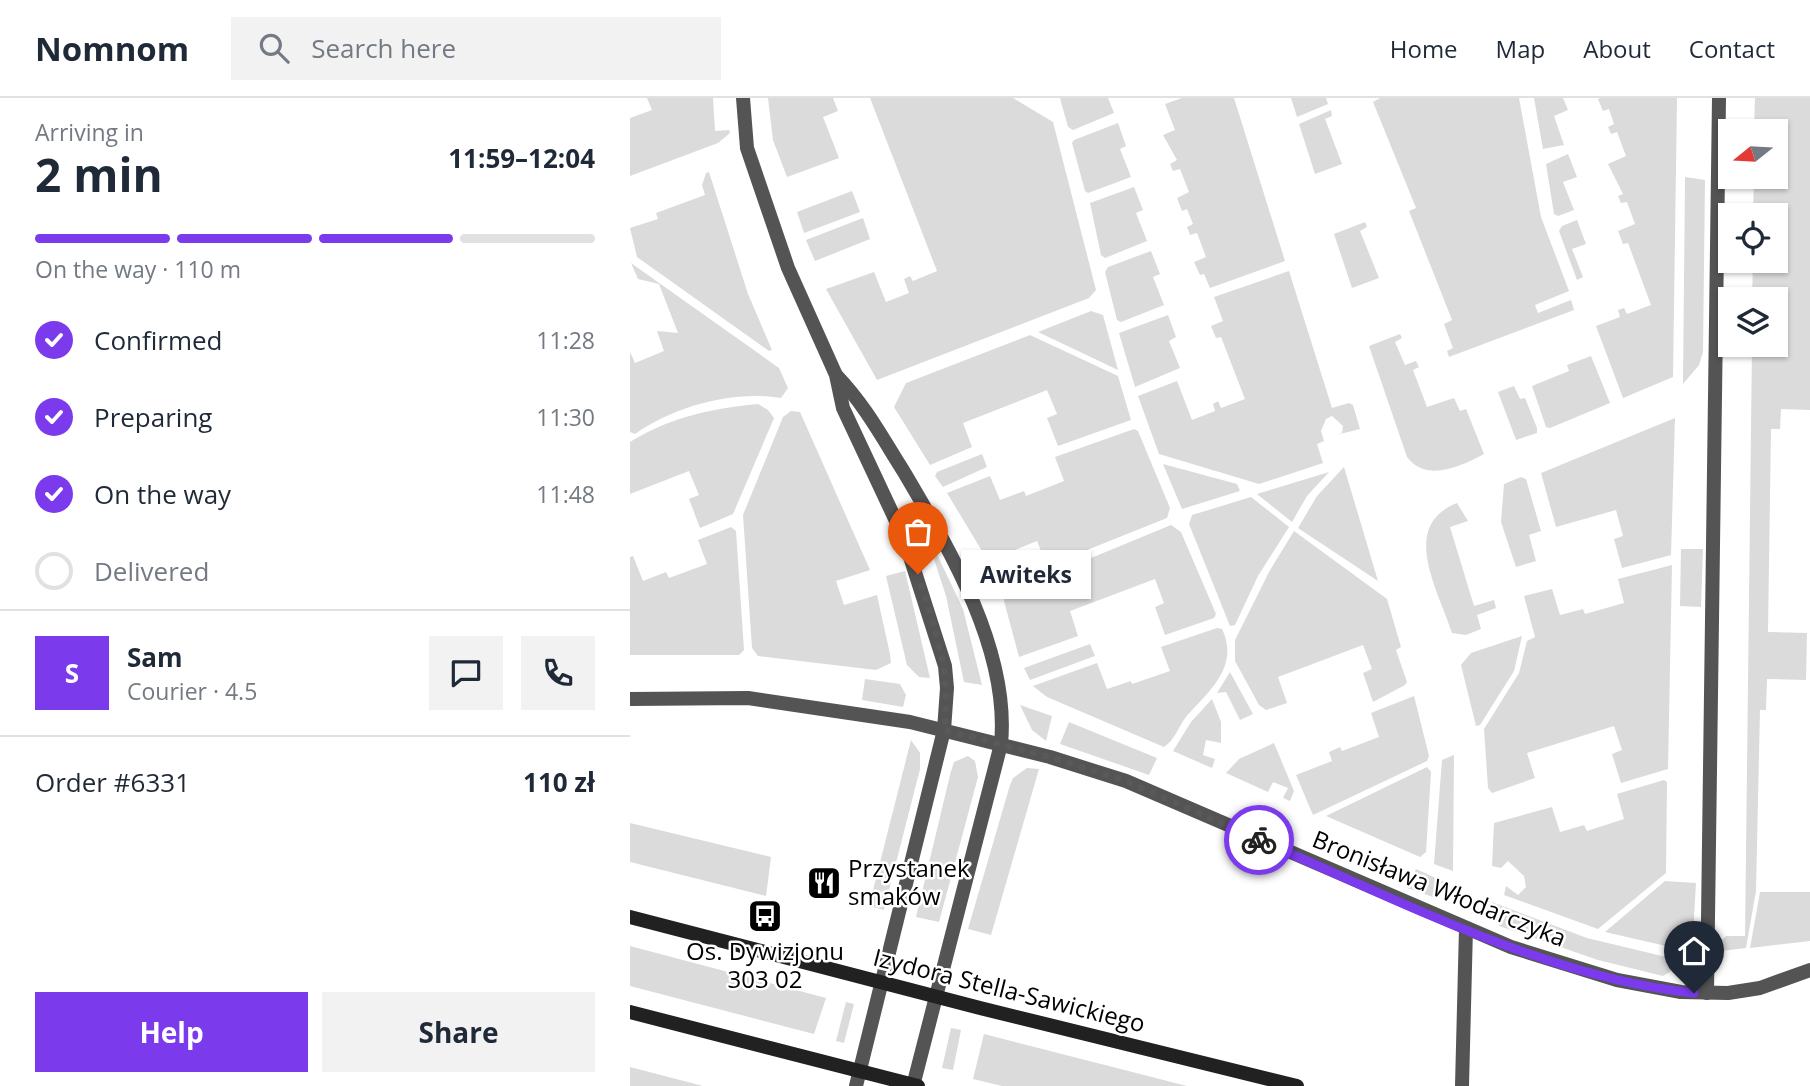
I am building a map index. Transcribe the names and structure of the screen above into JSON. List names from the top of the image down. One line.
{"streets":{"main road":["Izydora Stella-Sawickiego"],"street":["Bronisława Włodarczyka"]},"places":{"other":["Awiteks"],"restaurant":["Przystanek smaków"],"bus stop":["Os. Dywizjonu 303 02"]},"north":"left","page":{"header":"Nomnom","search":"Search here","nav":["Home","Map","About","Contact"],"heading":["2 min","Arriving in","11:59–12:04"],"panel":["Sam","Courier · 4.5","Order #6331","110 zł"],"bar":"On the way · 110 m","list":[["Confirmed","11:28"],["Preparing","11:30"],["On the way","11:48"],"Delivered"],"bubble":"Awiteks","round":"S","buttons":["Help","Share"]}}
